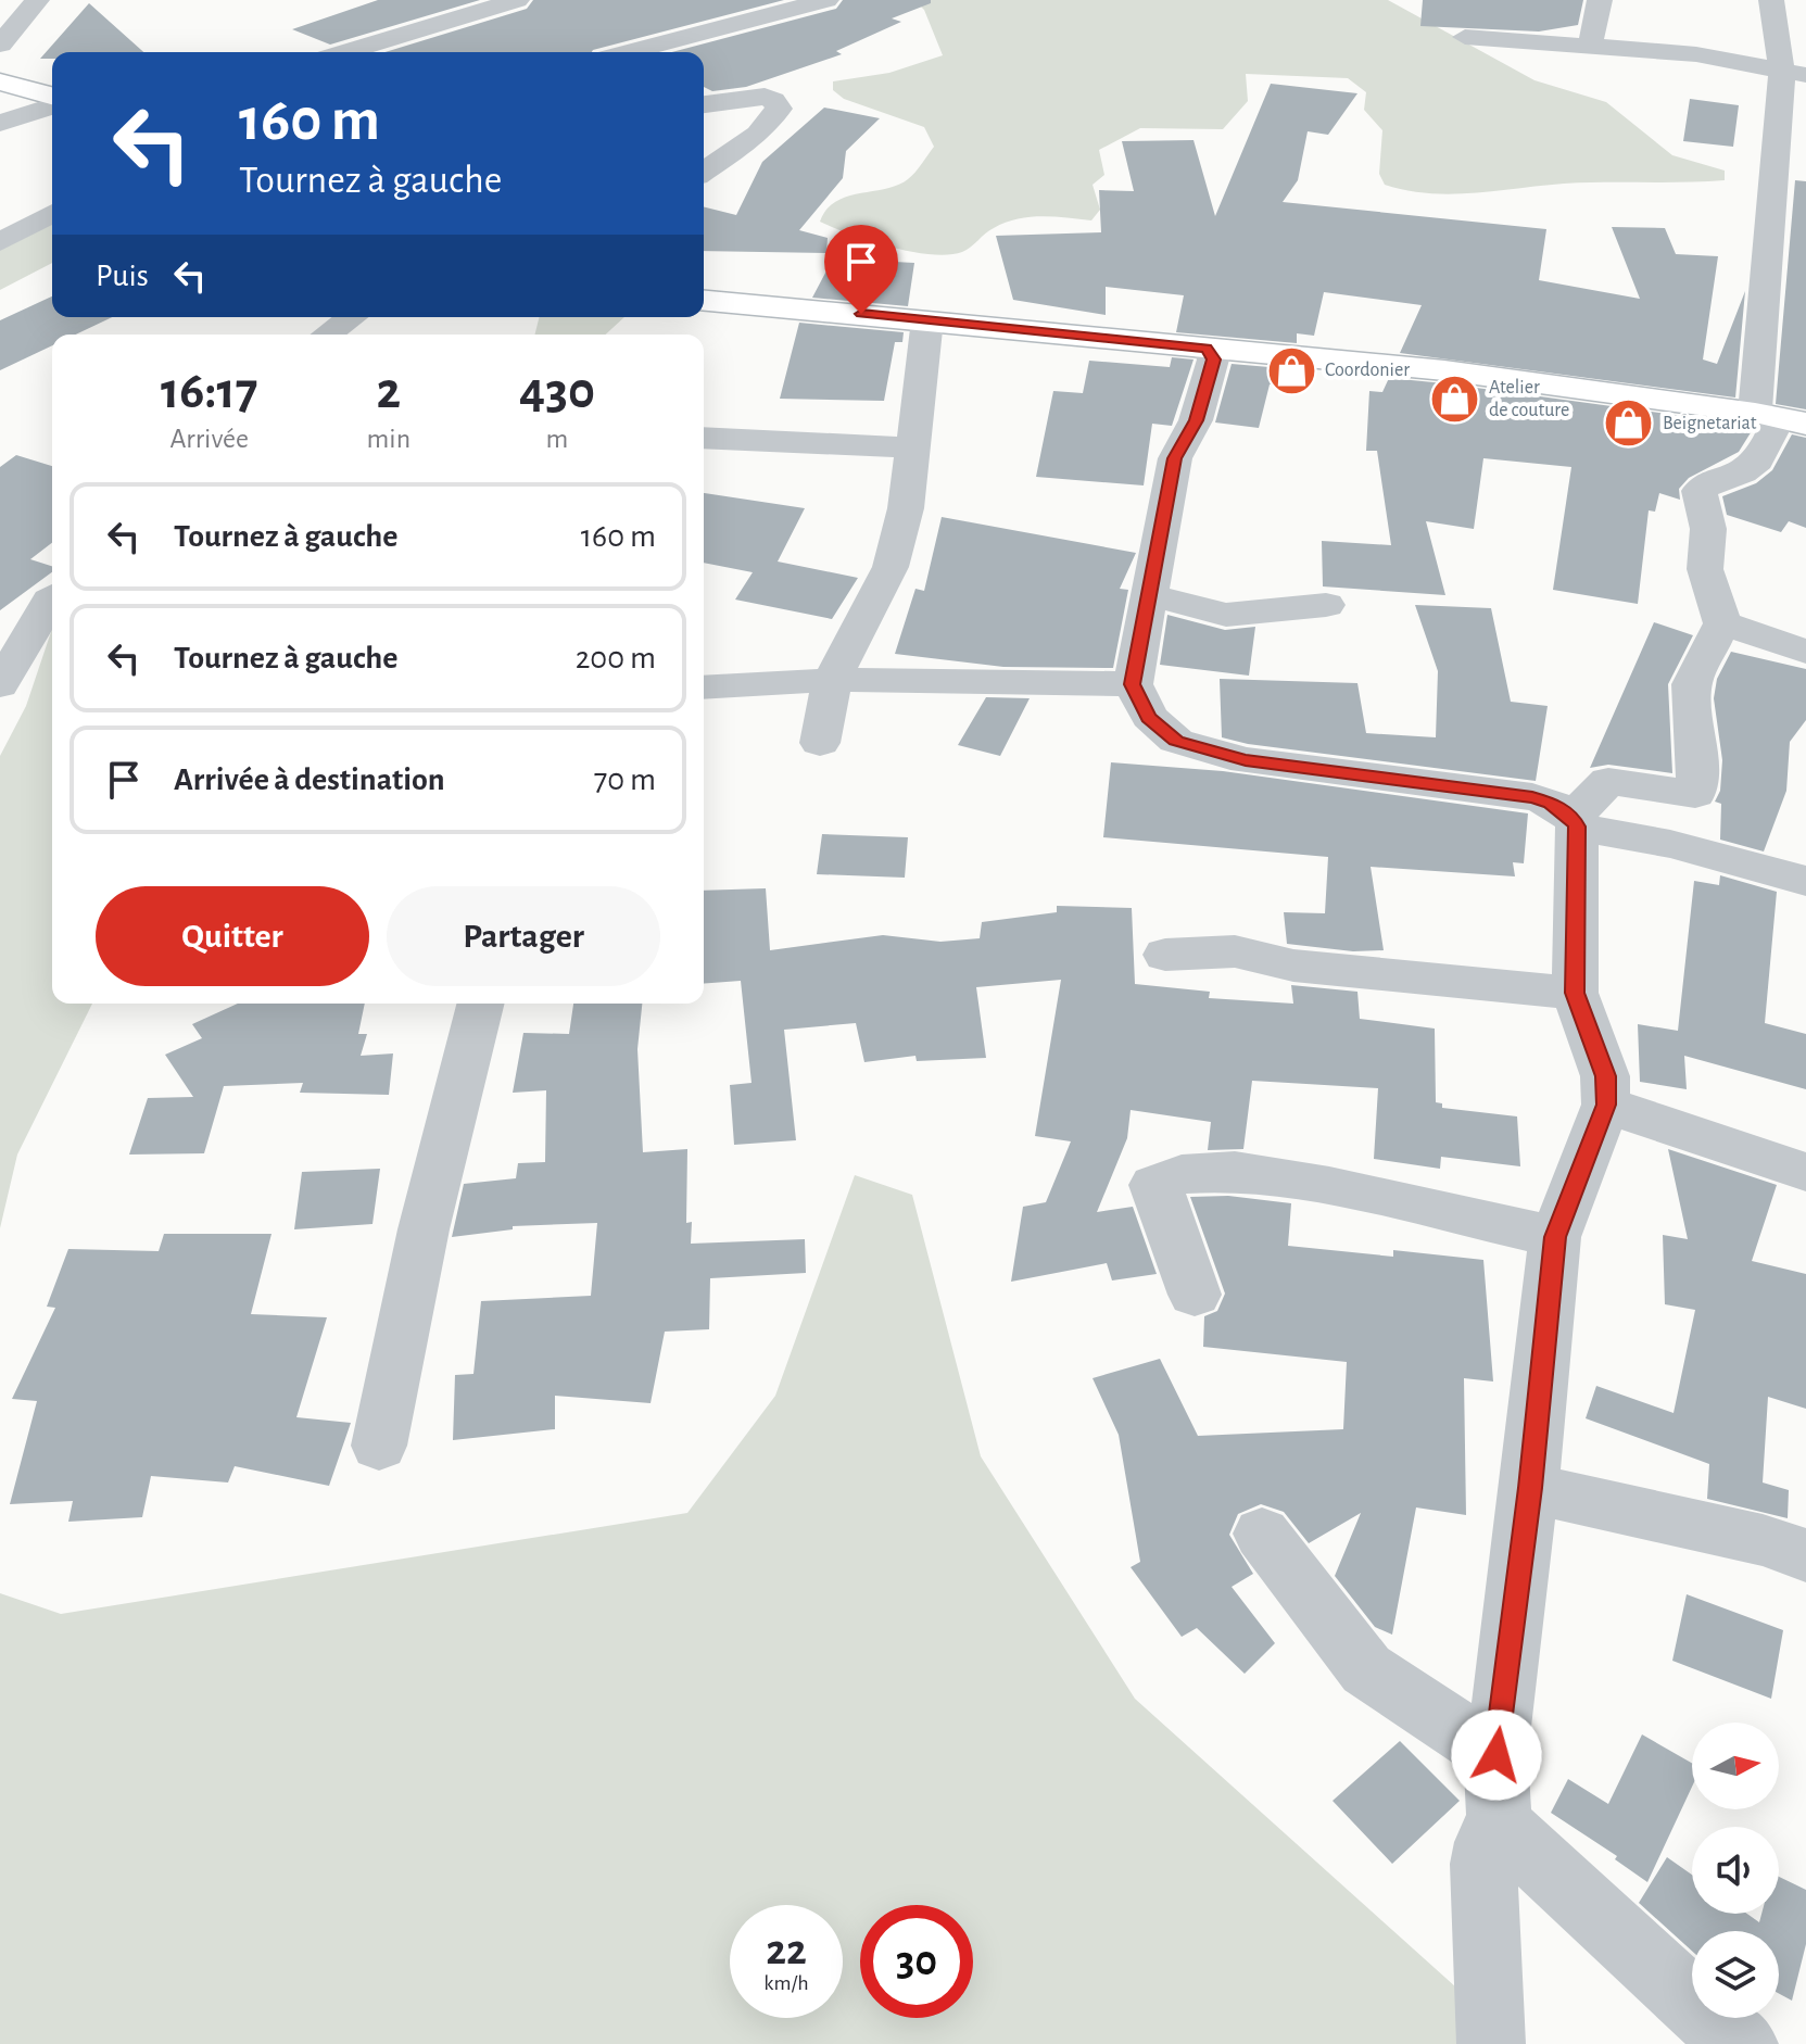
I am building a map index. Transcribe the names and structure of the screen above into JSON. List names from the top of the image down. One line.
{"places":{"shop":["Coordonier","Atelier de couture","Beignetariat"]},"north":"right","page":{"turn":["160 m","Tournez à gauche"],"then":"Puis","eta":["16:17","Arrivée","2","min","430","m"],"list":[{"name":"Tournez à gauche","value":"160 m"},{"name":"Tournez à gauche","value":"200 m"},{"name":"Arrivée à destination","value":"70 m"}],"buttons":["Quitter","Partager"],"speed":"22 km/h","limit":"30"}}
